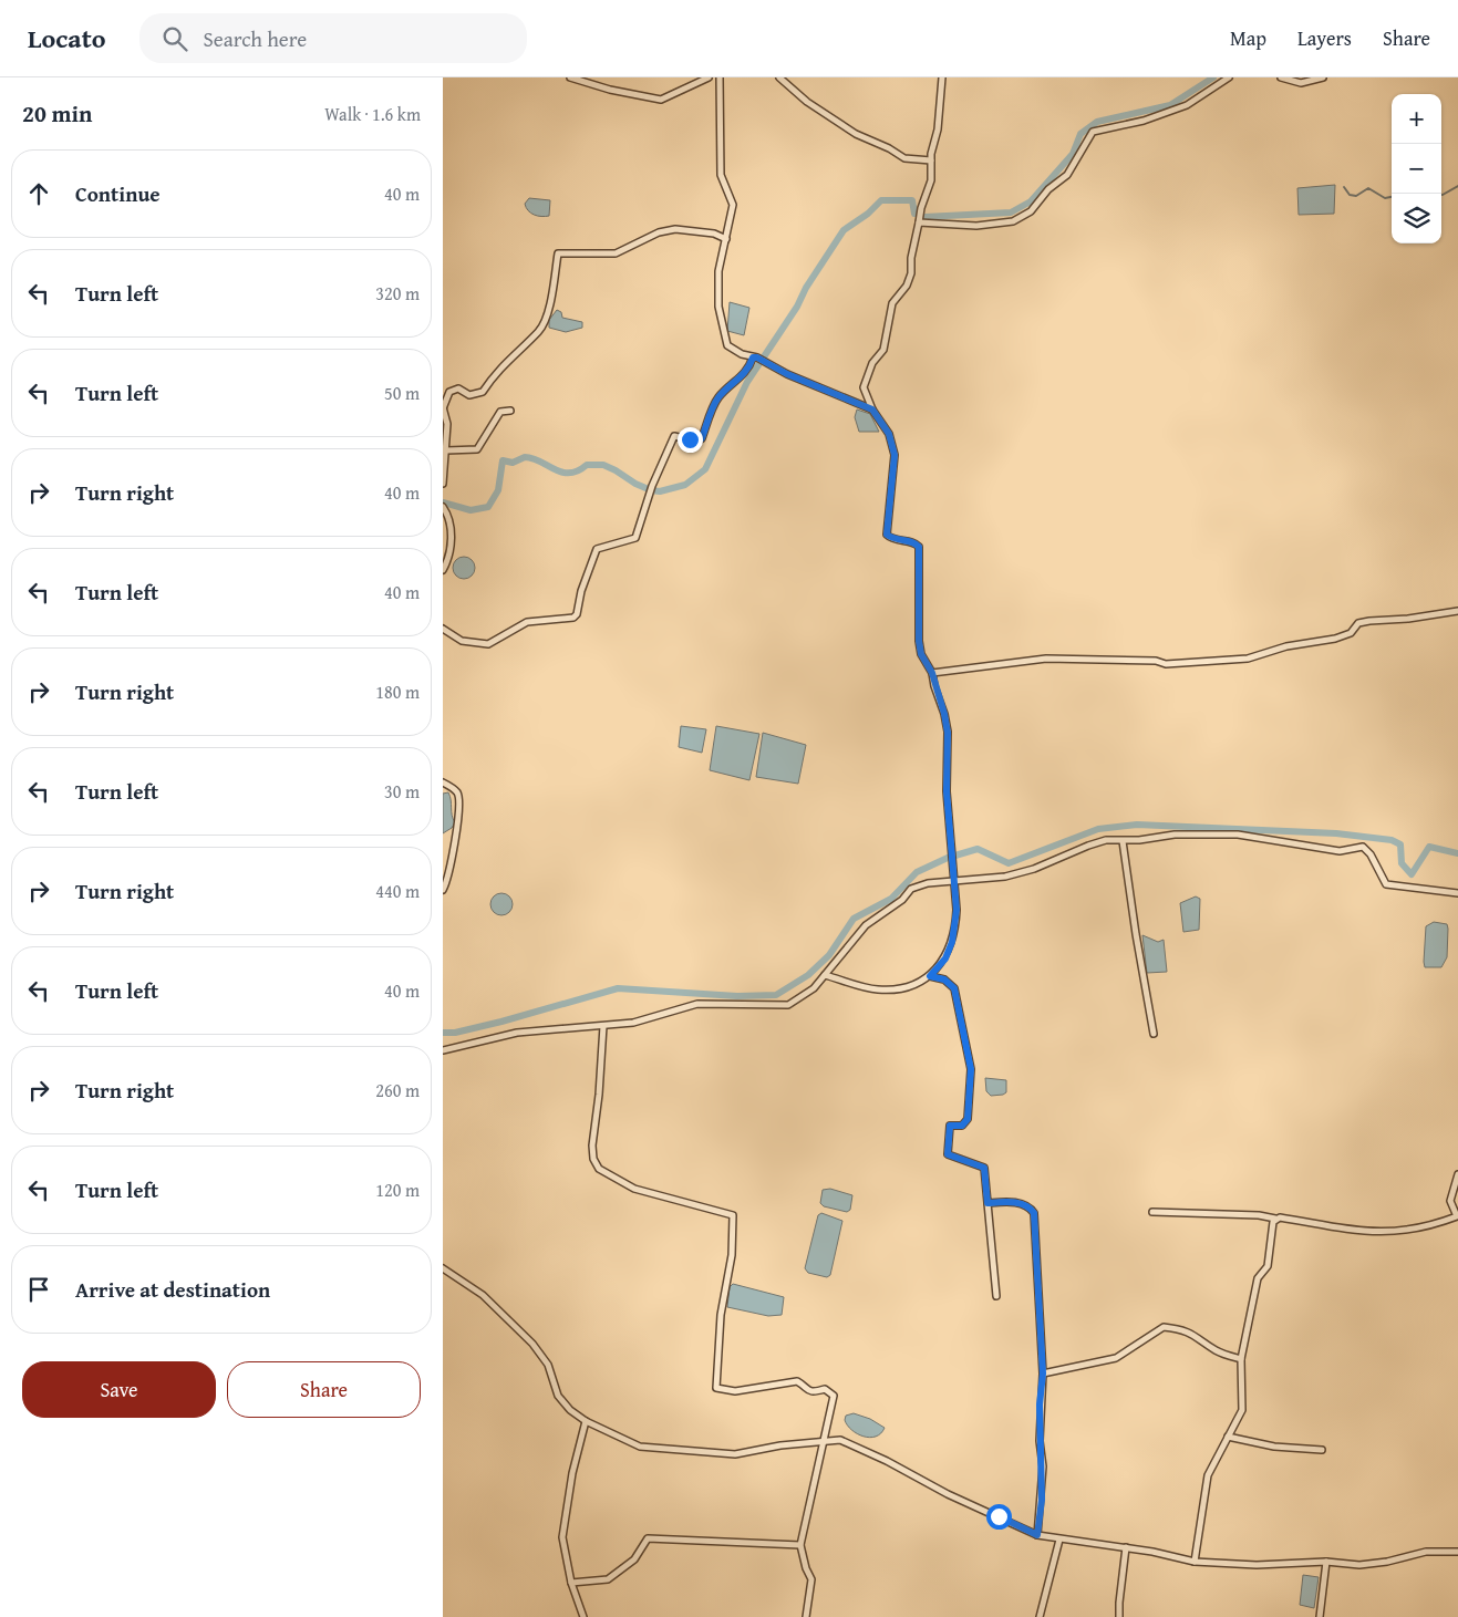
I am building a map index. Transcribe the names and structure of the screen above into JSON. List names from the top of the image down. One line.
{"page":{"header":"Locato","search":"Search here","nav":["Map","Layers","Share"],"heading":["20 min","Walk · 1.6 km"],"map_buttons":["+","−"],"list":[["Continue","40 m"],["Turn left","320 m"],["Turn left","50 m"],["Turn right","40 m"],["Turn left","40 m"],["Turn right","180 m"],["Turn left","30 m"],["Turn right","440 m"],["Turn left","40 m"],["Turn right","260 m"],["Turn left","120 m"],"Arrive at destination"],"buttons":["Save","Share"]}}
